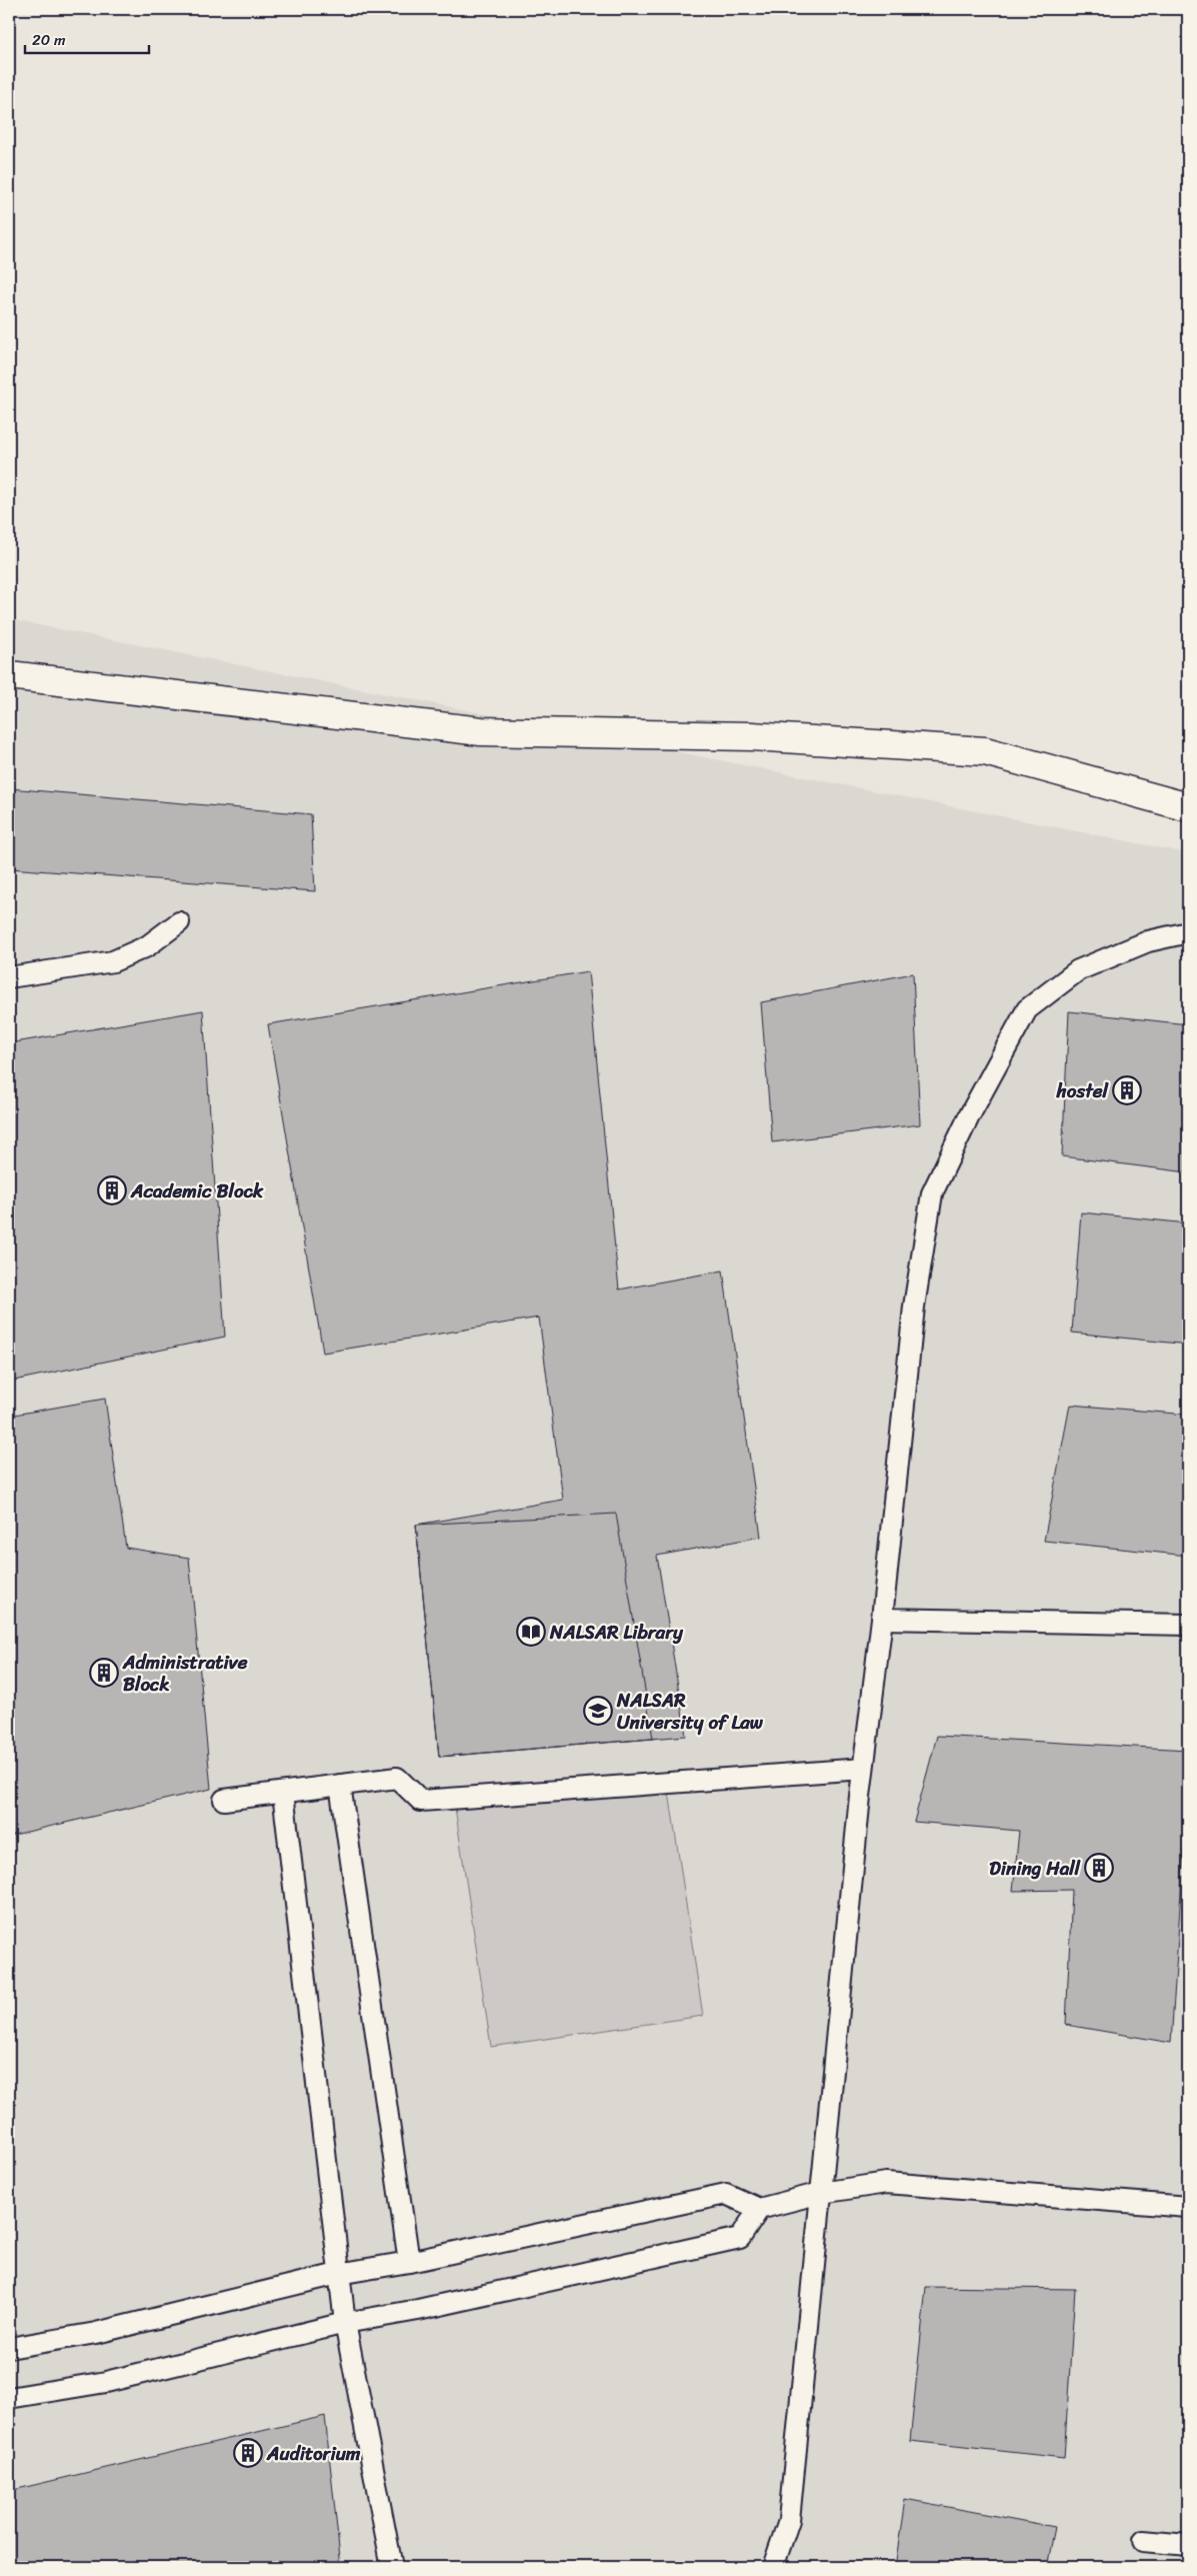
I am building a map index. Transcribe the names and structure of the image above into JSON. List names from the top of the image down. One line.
{"places":{"building":["hostel","Academic Block","Administrative Block","Dining Hall","Auditorium"],"library":["NALSAR Library"],"school or university":["NALSAR University of Law"]},"scale_bar":"20 m"}
